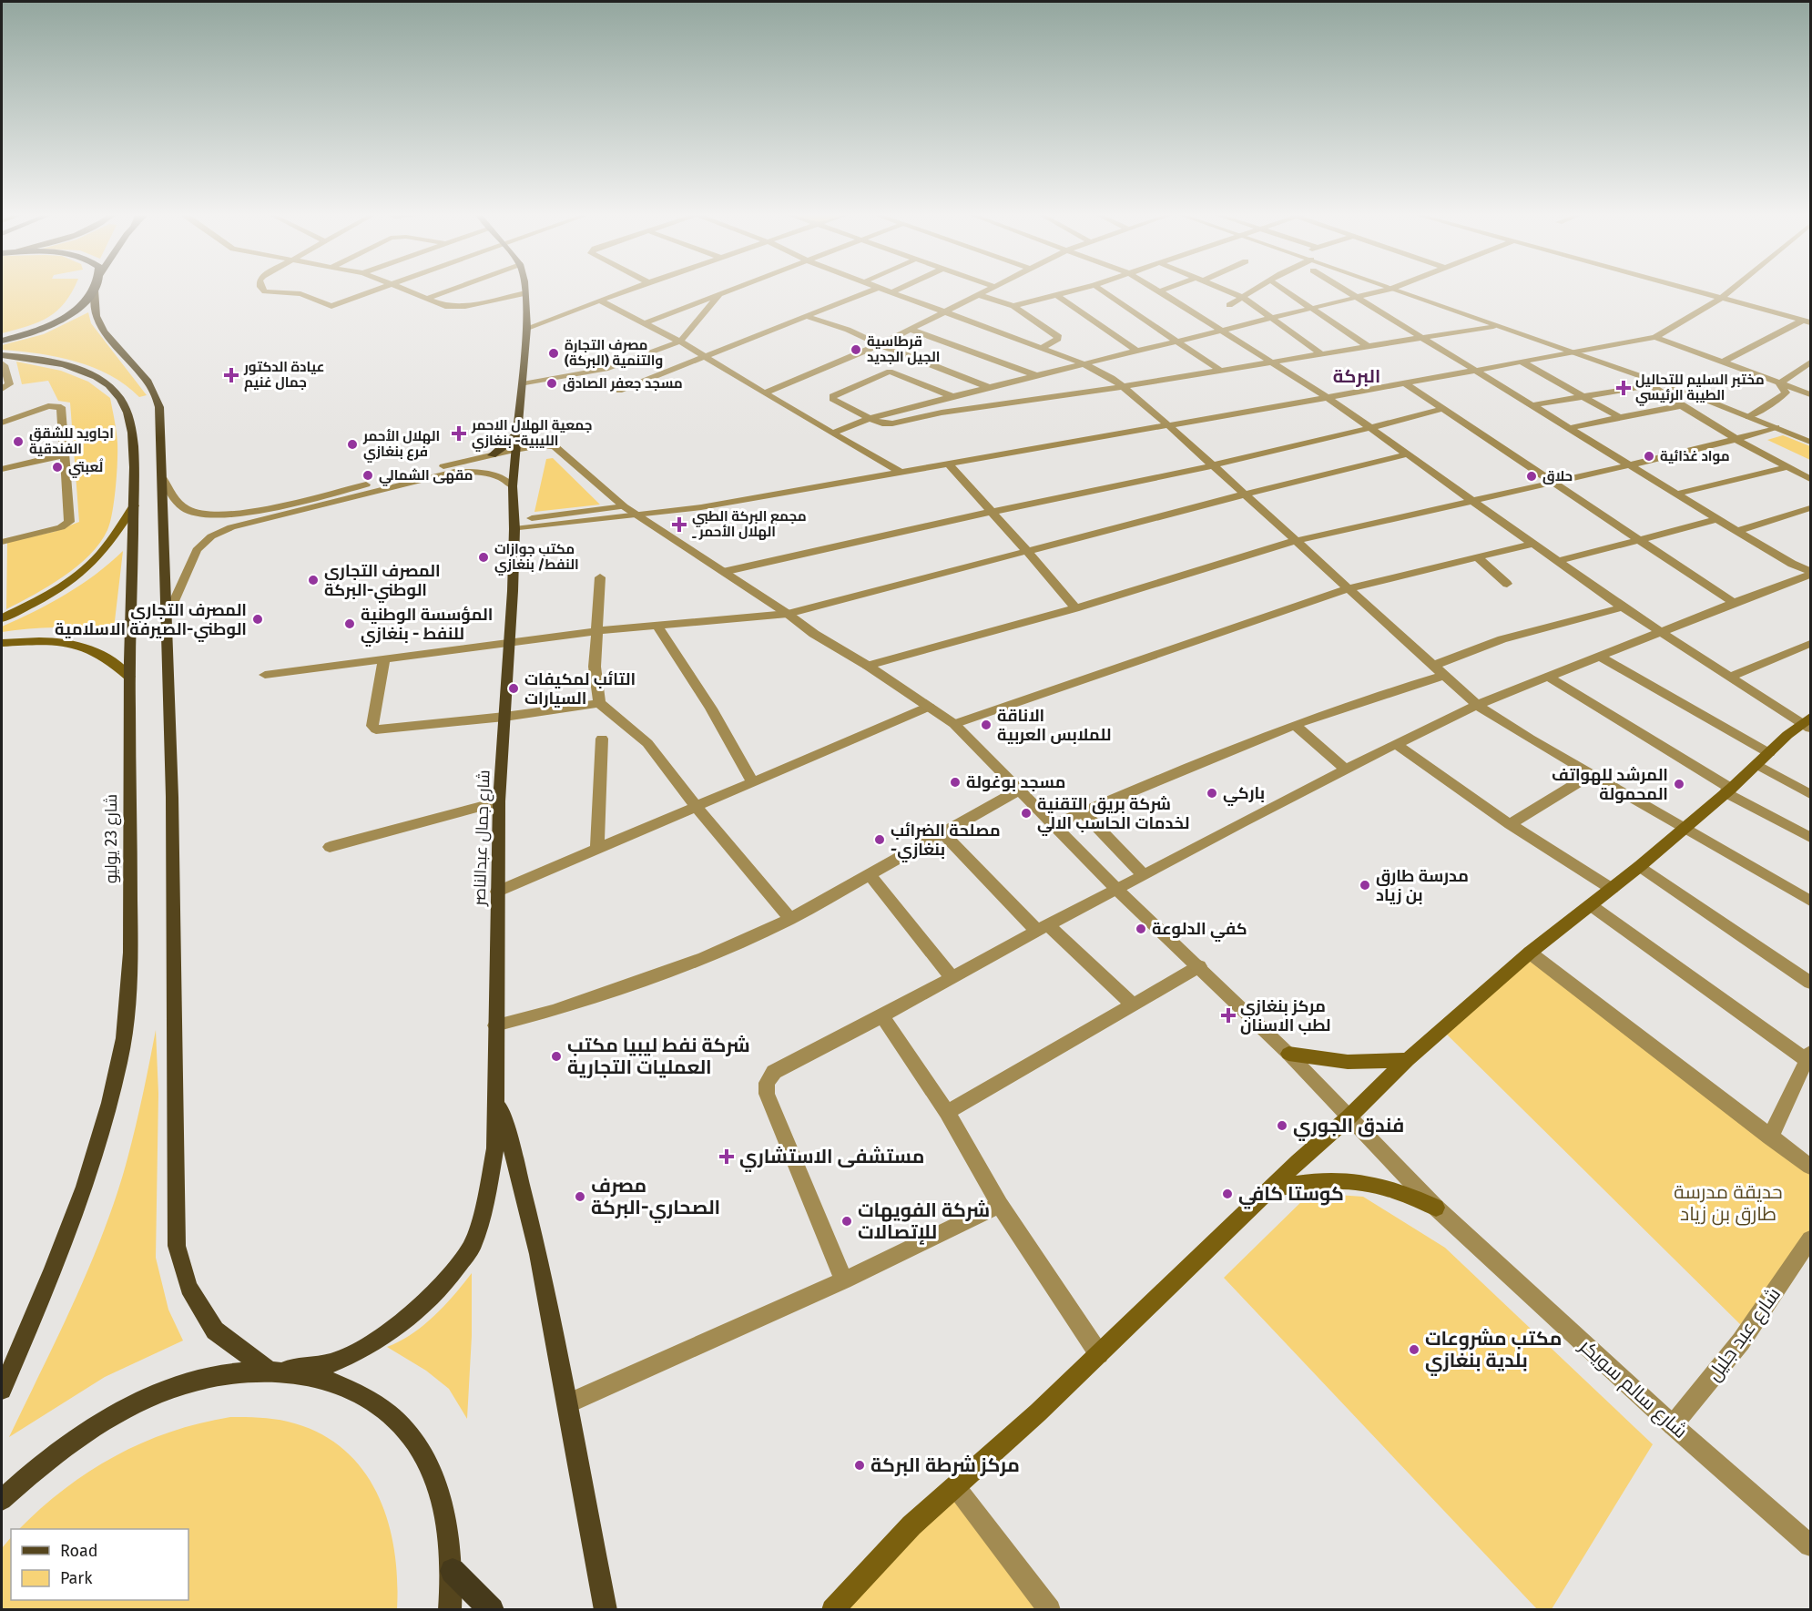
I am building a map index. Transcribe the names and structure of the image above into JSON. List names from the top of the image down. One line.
{"streets":{"main road":["شارع جمال عبدالناصر","شارع 23 يوليو"],"street":["شارع عبد جليل","شارع سالم سويكر"]},"crossings":[["شارع جمال عبدالناصر","شارع سالم سويكر"],["شارع عبد جليل","شارع سالم سويكر"]],"districts":["البركة"],"parks":["حديقة مدرسة طارق بن زياد"],"places":{"other":["قرطاسية الجيل الجديد","مصرف التجارة والتنمية (البركة)","مسجد جعفر الصادق","اجاويد للشقق الفندقية","الهلال الأحمر فرع بنغازي","مواد غذائية","لُعبتي","مقهى الشمالي","حلاق","مكتب جوازات النفط/ بنغازي","المصرف التجاري الوطني-البركة","المصرف التجاري الوطني-الصيرفة الاسلامية","المؤسسة الوطنية للنفط - بنغازي","التائب لمكيفات السيارات","الاناقة للملابس العربية","مسجد بوغولة","المرشد للهواتف المحمولة","باركي","شركة بريق التقنية لخدمات الحاسب الالي","مصلحة الضرائب -بنغازي","مدرسة طارق بن زياد","كفي الدلوعة","شركة نفط ليبيا مكتب العمليات التجارية","فندق الجوري","كوستا كافي","مصرف الصحاري-البركة","شركة الفويهات للإتصالات","مكتب مشروعات بلدية بنغازي","مركز شرطة البركة"],"health":["عيادة الدكتور جمال غنيم","مختبر السليم للتحاليل الطيبة الرئيسي","جمعية الهلال الاحمر الليبية- بنغازي","مجمع البركة الطبي _الهلال الأحمر","مركز بنغازي لطب الاسنان","مستشفى الاستشاري"]},"legend":["Road","Park"]}
